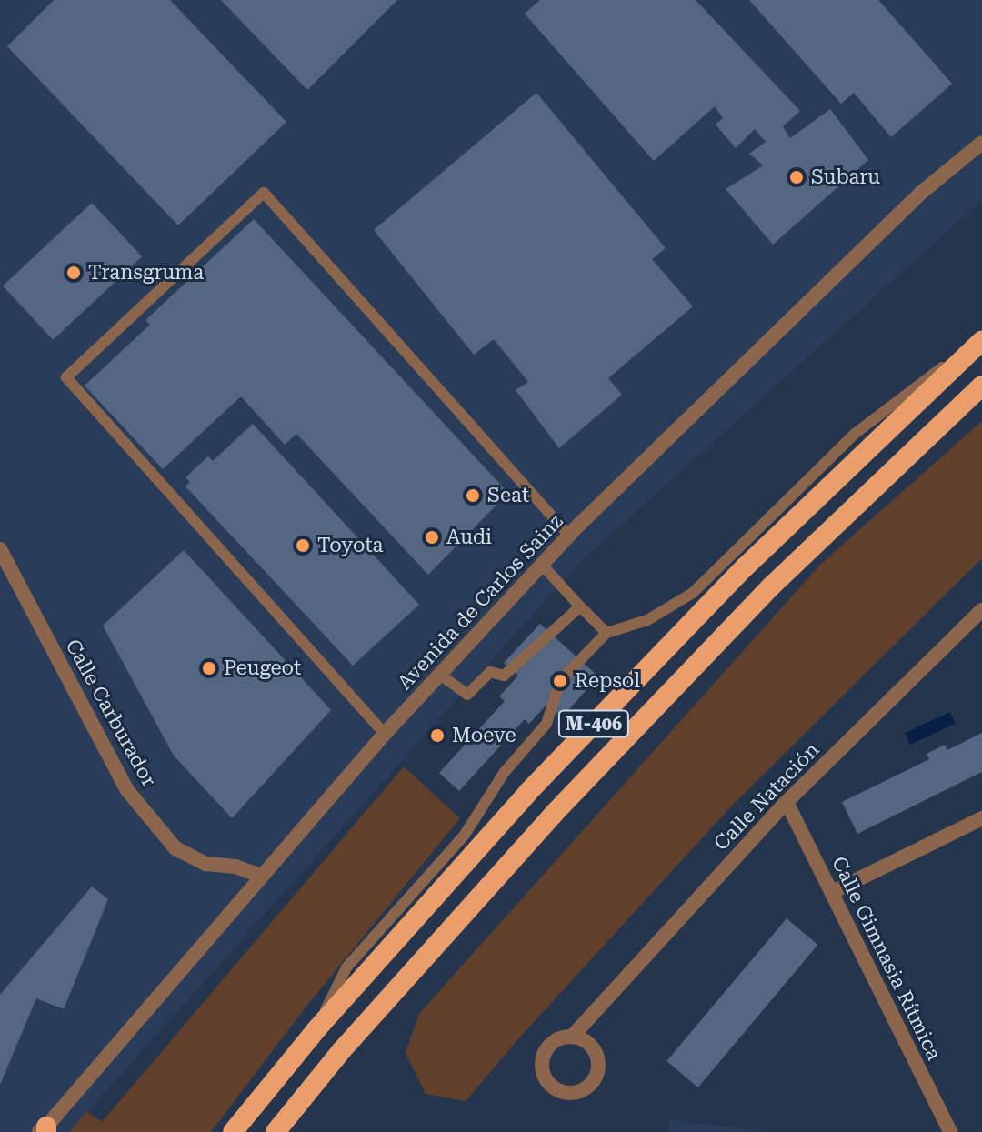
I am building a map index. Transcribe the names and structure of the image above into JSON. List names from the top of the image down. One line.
{"streets":{"highway":["M-406"],"street":["Avenida de Carlos Sainz","Calle Carburador","Calle Natación","Calle Gimnasia Rítmica"]},"crossings":[["Avenida de Carlos Sainz","Calle Carburador"],["Calle Natación","Calle Gimnasia Rítmica"]],"places":["Subaru","Transgruma","Seat","Audi","Toyota","Peugeot","Repsol","Moeve"]}
